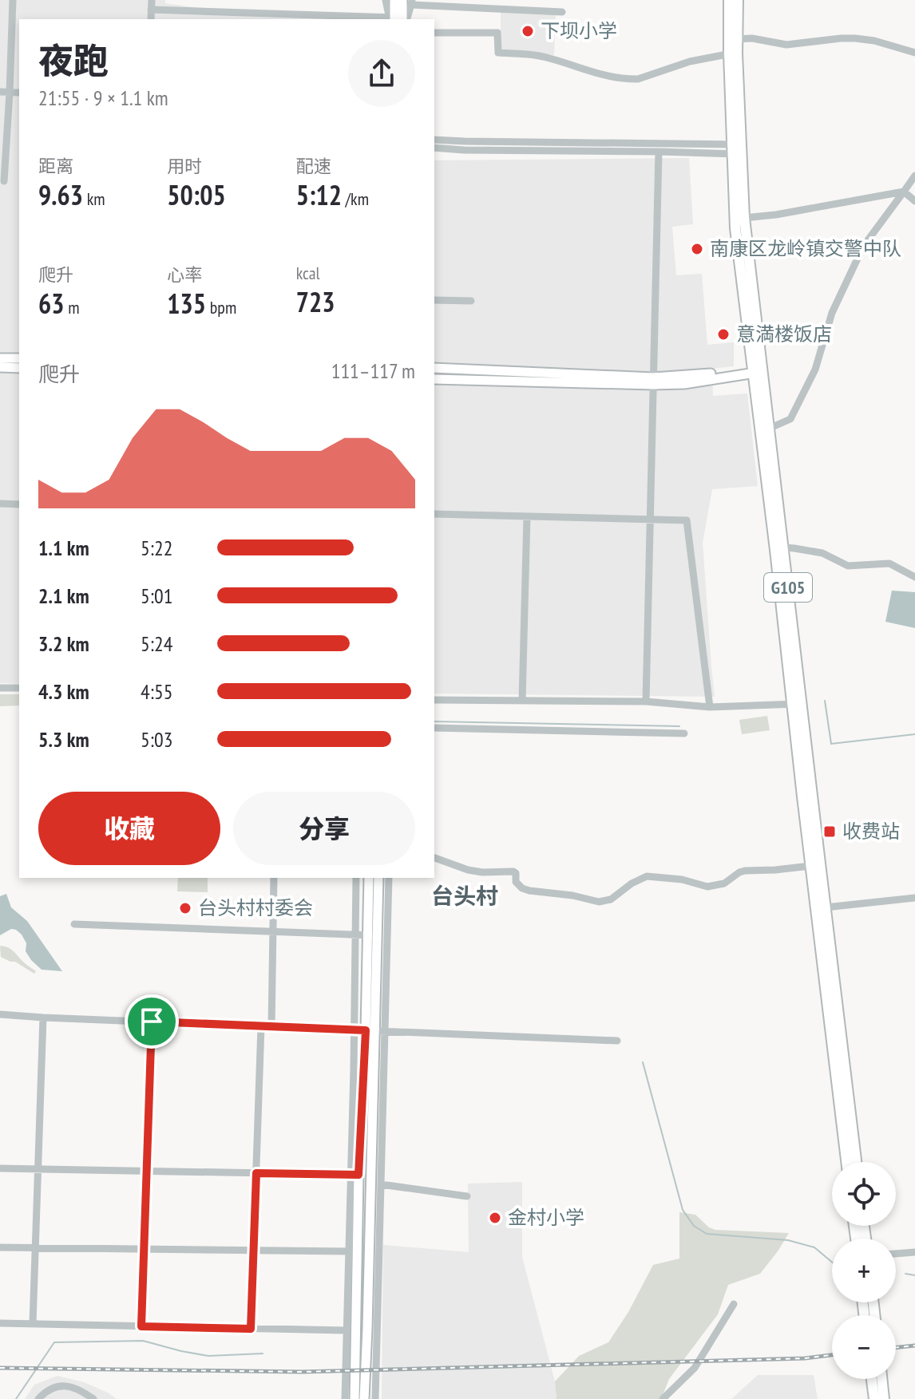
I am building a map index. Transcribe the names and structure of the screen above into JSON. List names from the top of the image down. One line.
{"streets":{"highway":["G105"]},"districts":["台头村"],"places":{"other":["下坝小学","南康区龙岭镇交警中队","意満楼饭店","台头村村委会","金村小学"],"transit":["收费站"]},"page":{"heading":["夜跑","21:55 · 9 × 1.1 km"],"stats":[["距离","9.63 km"],["用时","50:05"],["配速","5:12 /km"],["爬升","63 m"],["心率","135 bpm"],["kcal","723"]],"chart":["爬升","111–117 m"],"list":[{"name":"1.1 km","note":"5:22"},{"name":"2.1 km","note":"5:01"},{"name":"3.2 km","note":"5:24"},{"name":"4.3 km","note":"4:55"},{"name":"5.3 km","note":"5:03"}],"buttons":["收藏","分享"],"map_buttons":["+","−"]}}
